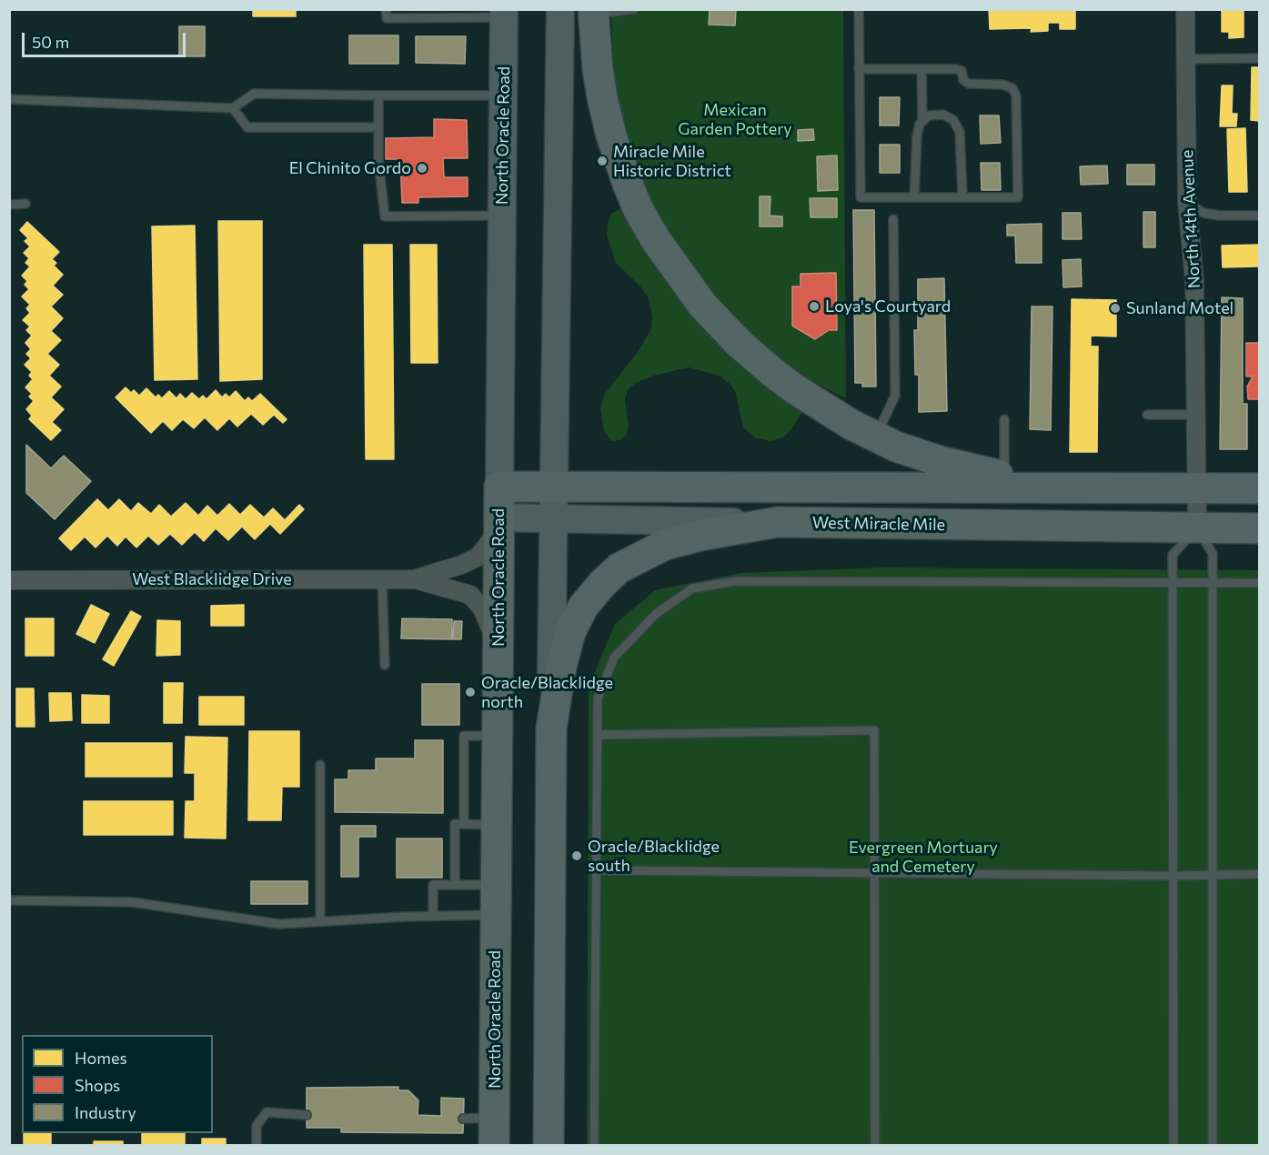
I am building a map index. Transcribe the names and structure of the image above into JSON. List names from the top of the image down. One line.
{"streets":{"highway":["North Oracle Road","West Miracle Mile"],"street":["North 14th Avenue","West Blacklidge Drive"]},"crossings":[["North Oracle Road","West Miracle Mile"],["North 14th Avenue","West Miracle Mile"]],"parks":["Mexican Garden Pottery","Evergreen Mortuary and Cemetery"],"places":["Miracle Mile Historic District","El Chinito Gordo","Loya's Courtyard","Sunland Motel","Oracle/Blacklidge north","Oracle/Blacklidge south"],"legend":["Homes","Shops","Industry"],"scale_bar":"50 m"}
